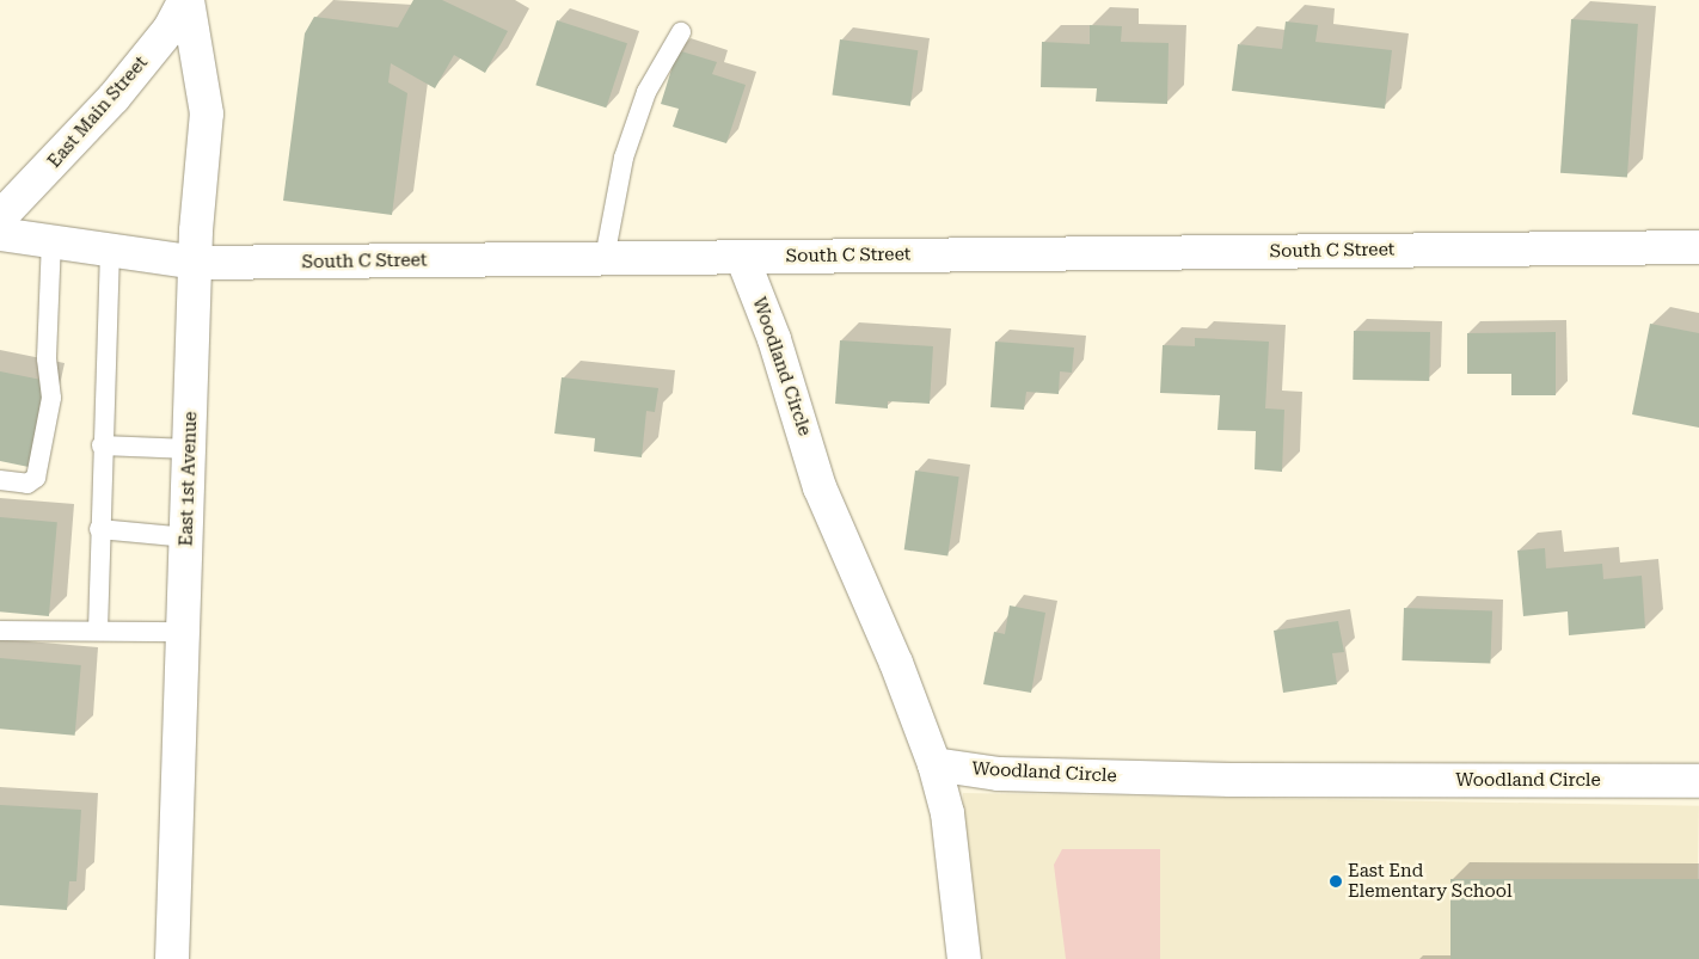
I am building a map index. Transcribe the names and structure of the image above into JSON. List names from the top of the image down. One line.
{"streets":{"street":["East Main Street","South C Street","Woodland Circle","East 1st Avenue"]},"crossings":[["East Main Street","East 1st Avenue"],["South C Street","Woodland Circle"],["South C Street","East 1st Avenue"]],"places":["East End Elementary School"]}
